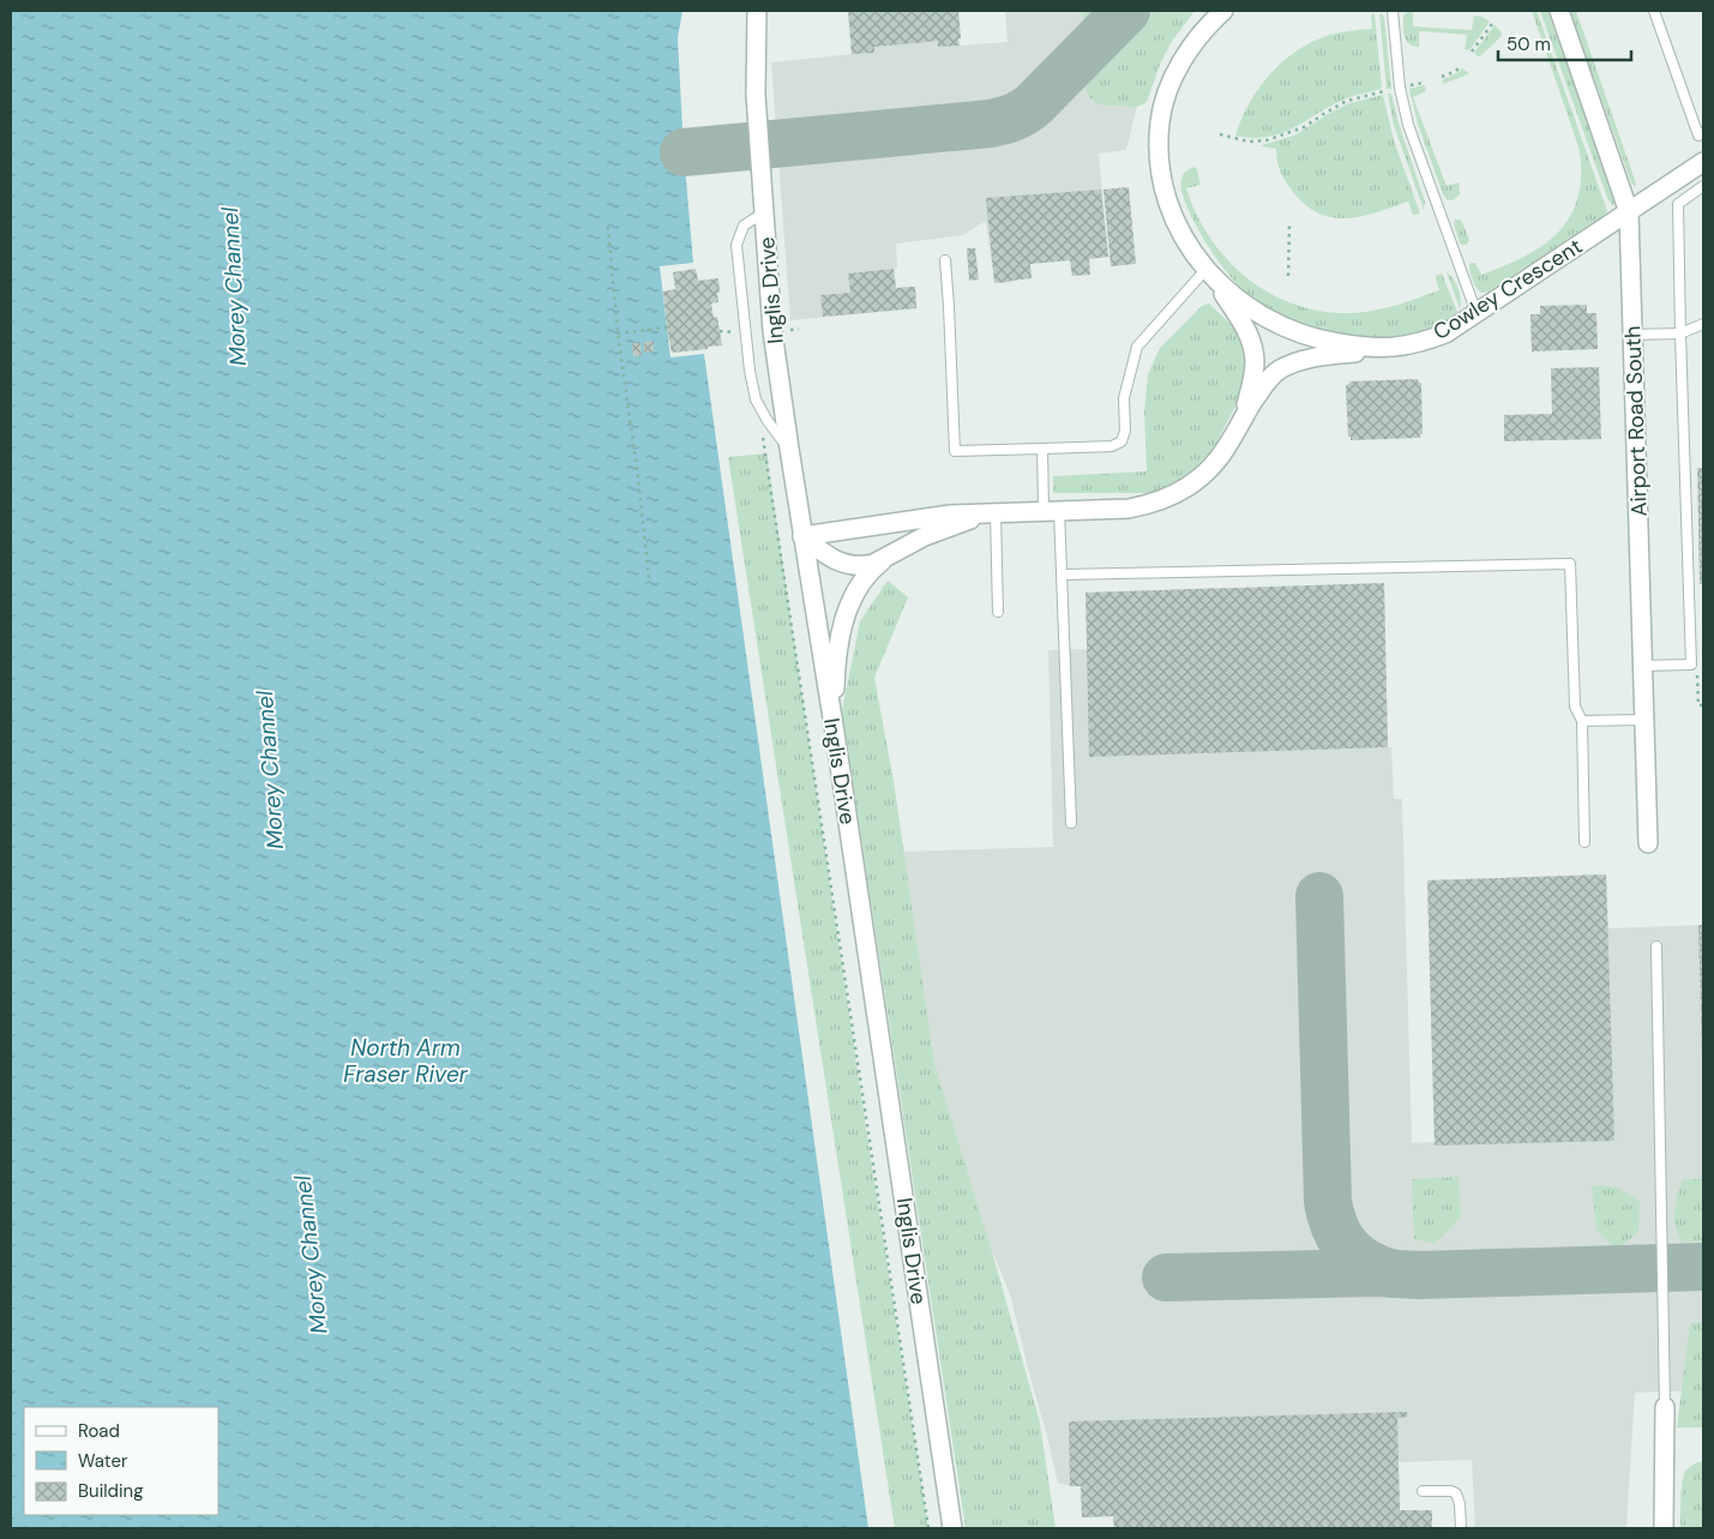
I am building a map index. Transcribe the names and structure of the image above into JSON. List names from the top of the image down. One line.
{"streets":{"street":["Cowley Crescent","Inglis Drive","Airport Road South"]},"crossings":[["Cowley Crescent","Airport Road South"]],"water":["Morey Channel","North Arm Fraser River"],"legend":["Road","Water","Building"],"scale_bar":"50 m"}
